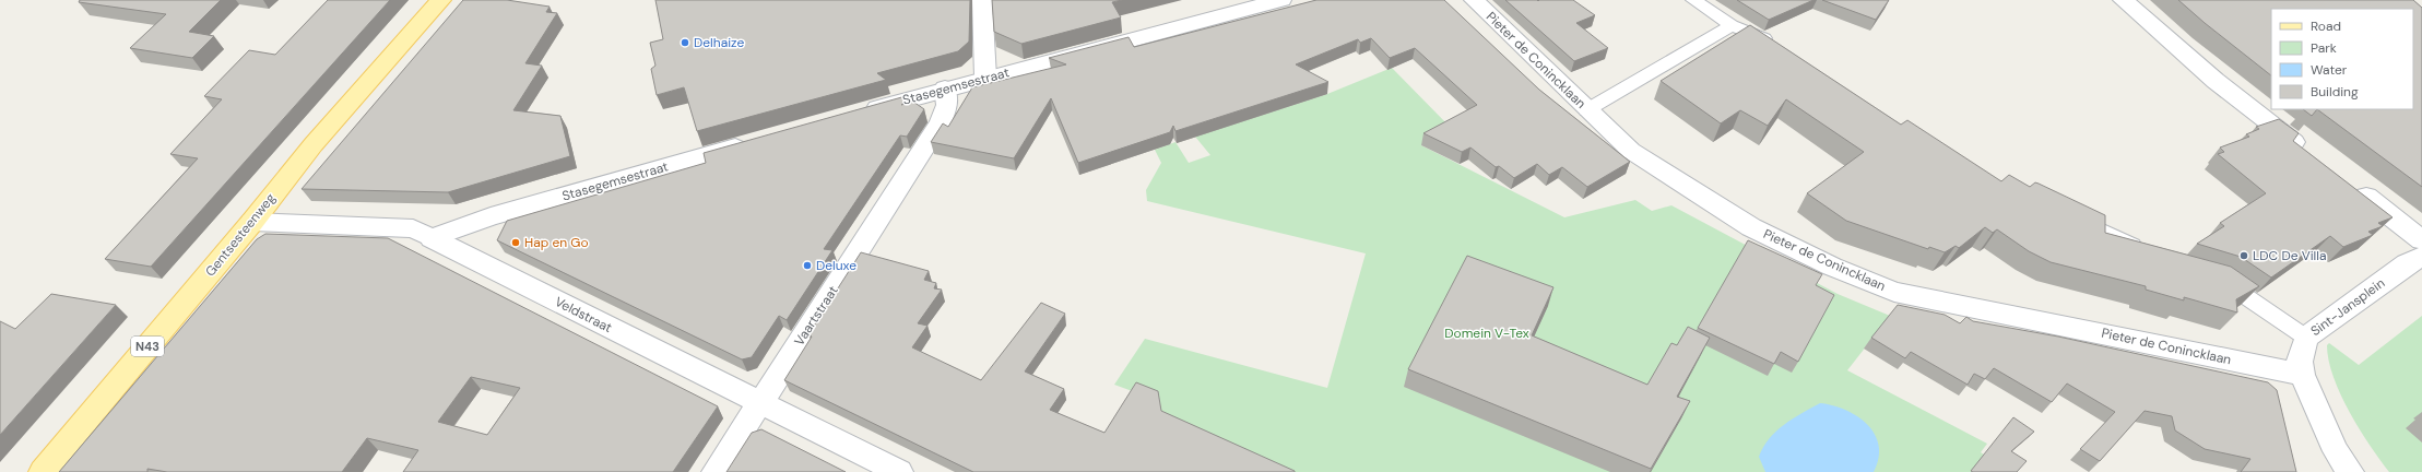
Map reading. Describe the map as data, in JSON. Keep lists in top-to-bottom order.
{
  "streets": {
    "main road": ["Gentsesteenweg", "N43"],
    "street": [
      "Pieter de Conincklaan",
      "Stasegemsestraat",
      "Sint-Jansplein",
      "Veldstraat",
      "Vaartstraat"
    ]
  },
  "crossings": [
    ["Pieter de Conincklaan", "Sint-Jansplein"],
    ["Stasegemsestraat", "Veldstraat"],
    ["Stasegemsestraat", "Vaartstraat"],
    ["Gentsesteenweg", "Veldstraat"],
    ["Veldstraat", "Vaartstraat"]
  ],
  "parks": ["Domein V-Tex"],
  "places": [
    "Delhaize",
    "Hap en Go",
    "LDC De Villa",
    "Deluxe"
  ],
  "legend": [
    "Road",
    "Park",
    "Water",
    "Building"
  ]
}
